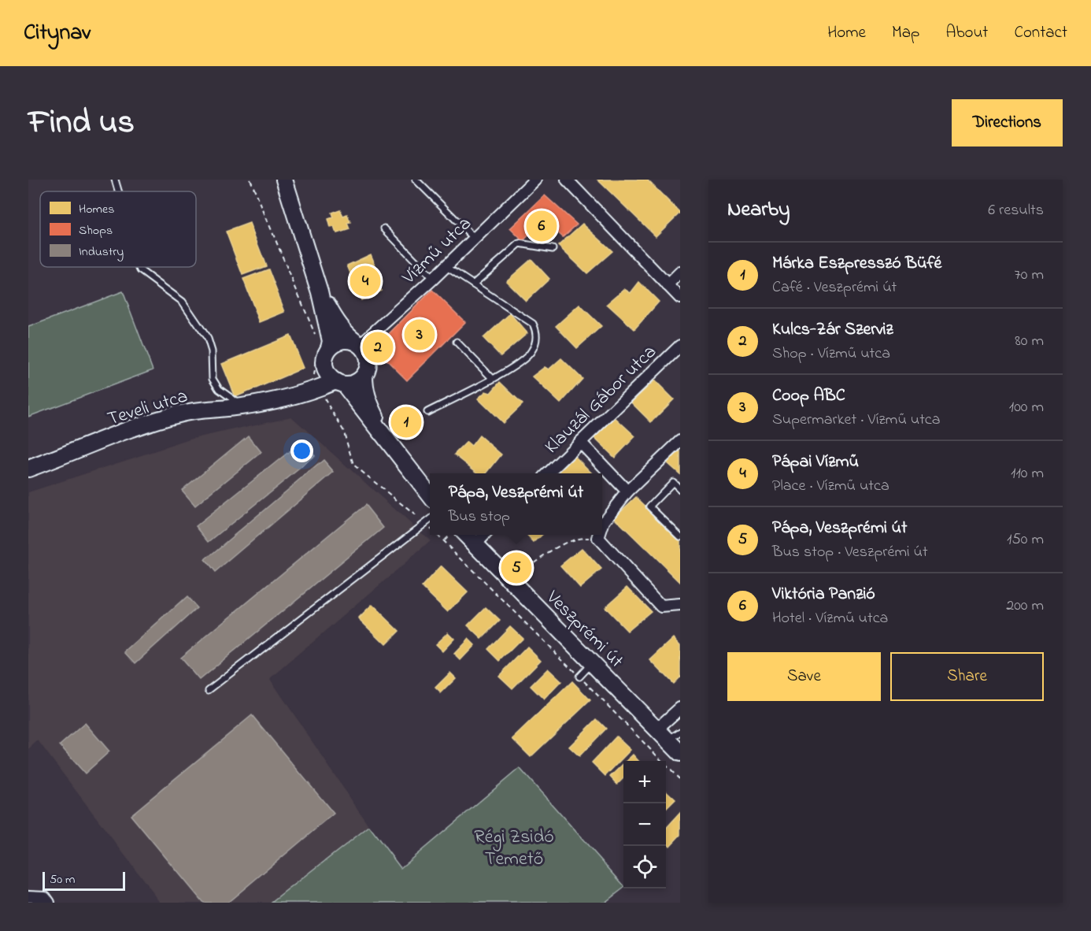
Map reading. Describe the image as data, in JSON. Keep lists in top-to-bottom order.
{
  "streets": {
    "main road": ["Teveli utca", "Veszprémi út"],
    "street": ["Vízmű utca", "Klauzál Gábor utca"]
  },
  "crossings": [
    ["Vízmű utca", "Teveli utca"]
  ],
  "parks": ["Régi Zsidó Temető"],
  "legend": ["Homes", "Shops", "Industry"],
  "scale_bar": "50 m",
  "page": {
    "header": "Citynav",
    "nav": [
      "Home",
      "Map",
      "About",
      "Contact"
    ],
    "title": "Find us",
    "buttons": [
      "Directions",
      ["Save", "Share"]
    ],
    "heading": ["Nearby", "6 results"],
    "pins": [
      "6",
      "4",
      "3",
      "2",
      "1",
      "5"
    ],
    "list": [
      {
        "mark": "1",
        "name": "Márka Eszpresszó Büfé",
        "note": "Café · Veszprémi út",
        "value": "70 m"
      },
      {
        "mark": "2",
        "name": "Kulcs-Zár Szerviz",
        "note": "Shop · Vízmű utca",
        "value": "80 m"
      },
      {
        "mark": "3",
        "name": "Coop ABC",
        "note": "Supermarket · Vízmű utca",
        "value": "100 m"
      },
      {
        "mark": "4",
        "name": "Pápai Vízmű",
        "note": "Place · Vízmű utca",
        "value": "110 m"
      },
      {
        "mark": "5",
        "name": "Pápa, Veszprémi út",
        "note": "Bus stop · Veszprémi út",
        "value": "150 m"
      },
      {
        "mark": "6",
        "name": "Viktória Panzió",
        "note": "Hotel · Vízmű utca",
        "value": "200 m"
      }
    ],
    "popup": ["Pápa, Veszprémi út", "Bus stop"],
    "map_buttons": ["+", "−"],
    "scale": "50 m"
  }
}
